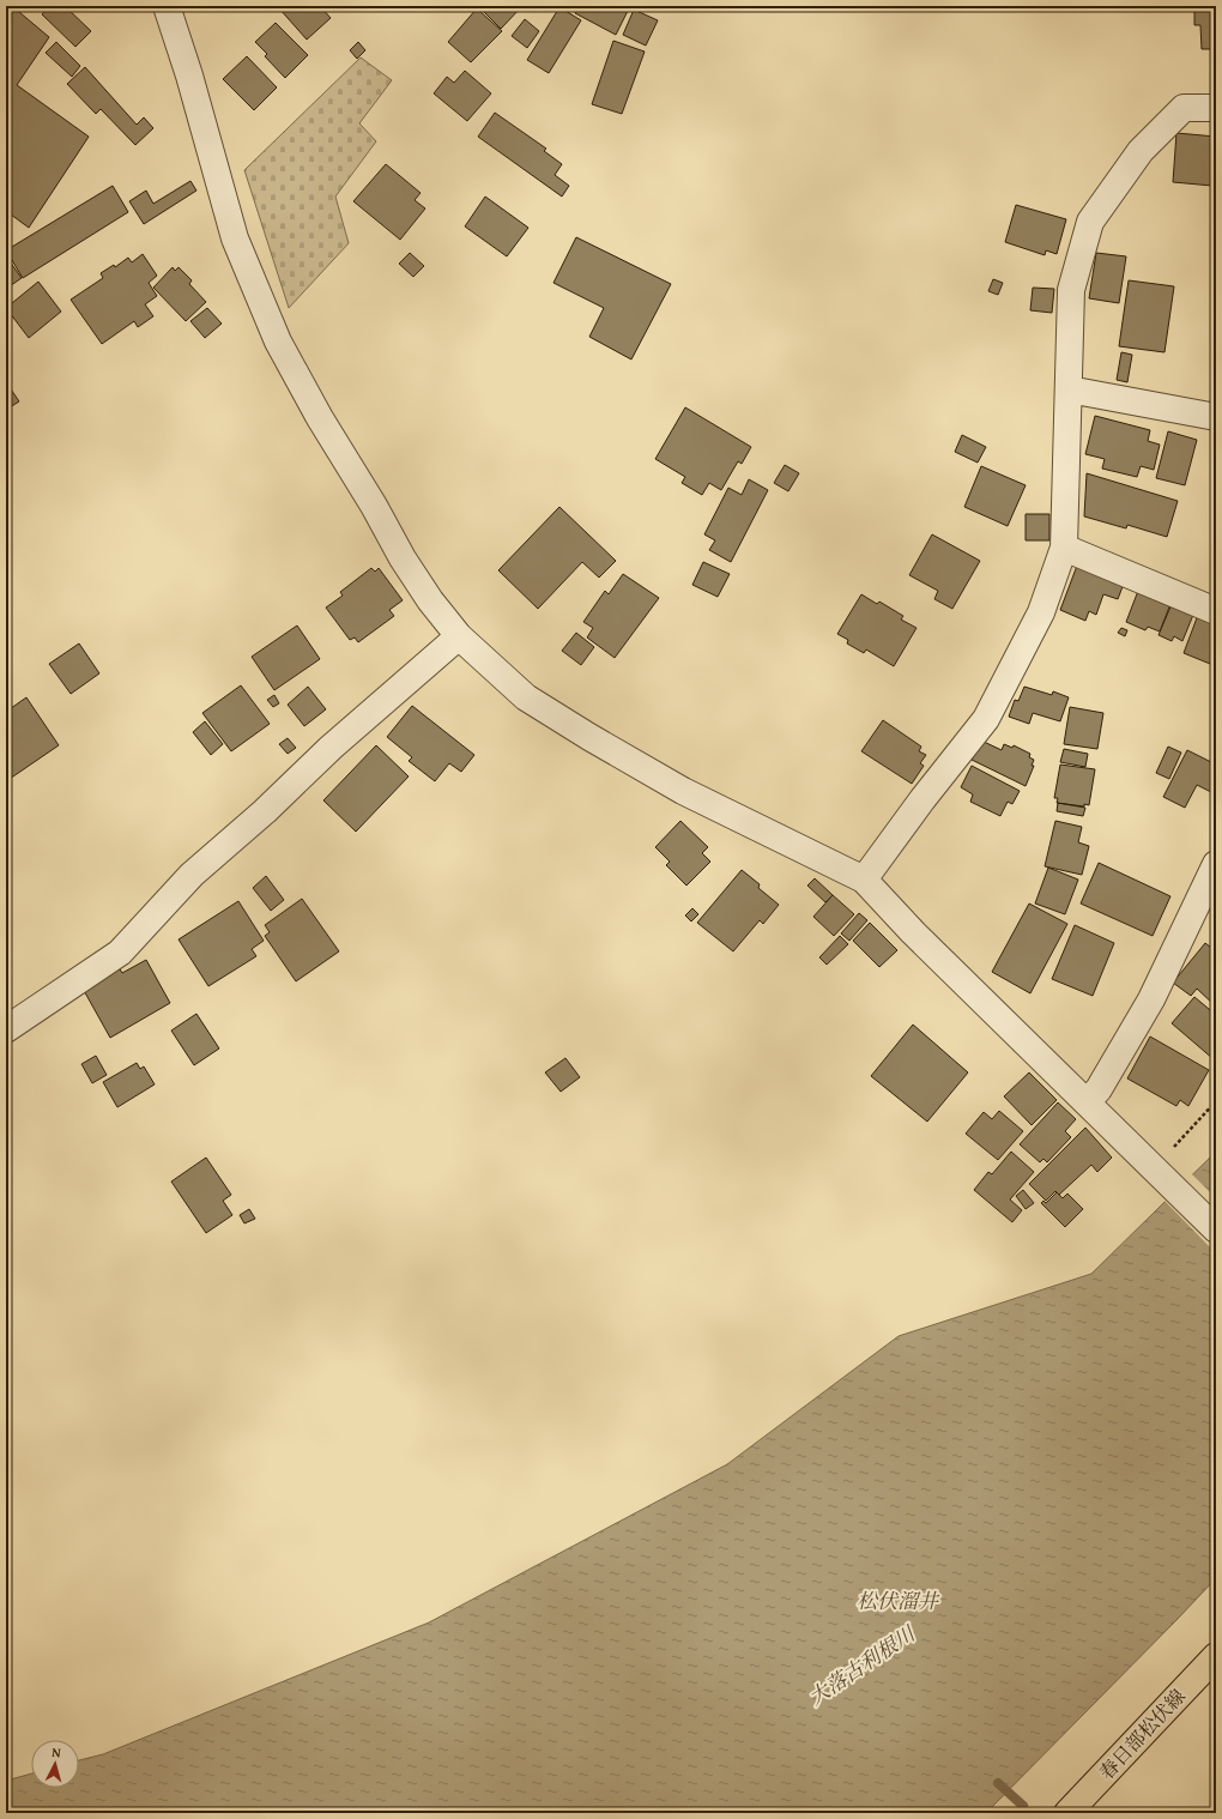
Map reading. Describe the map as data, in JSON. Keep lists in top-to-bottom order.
{
  "streets": {
    "main road": ["春日部松伏線"]
  },
  "water": ["松伏溜井", "大落古利根川"],
  "north": "top"
}
